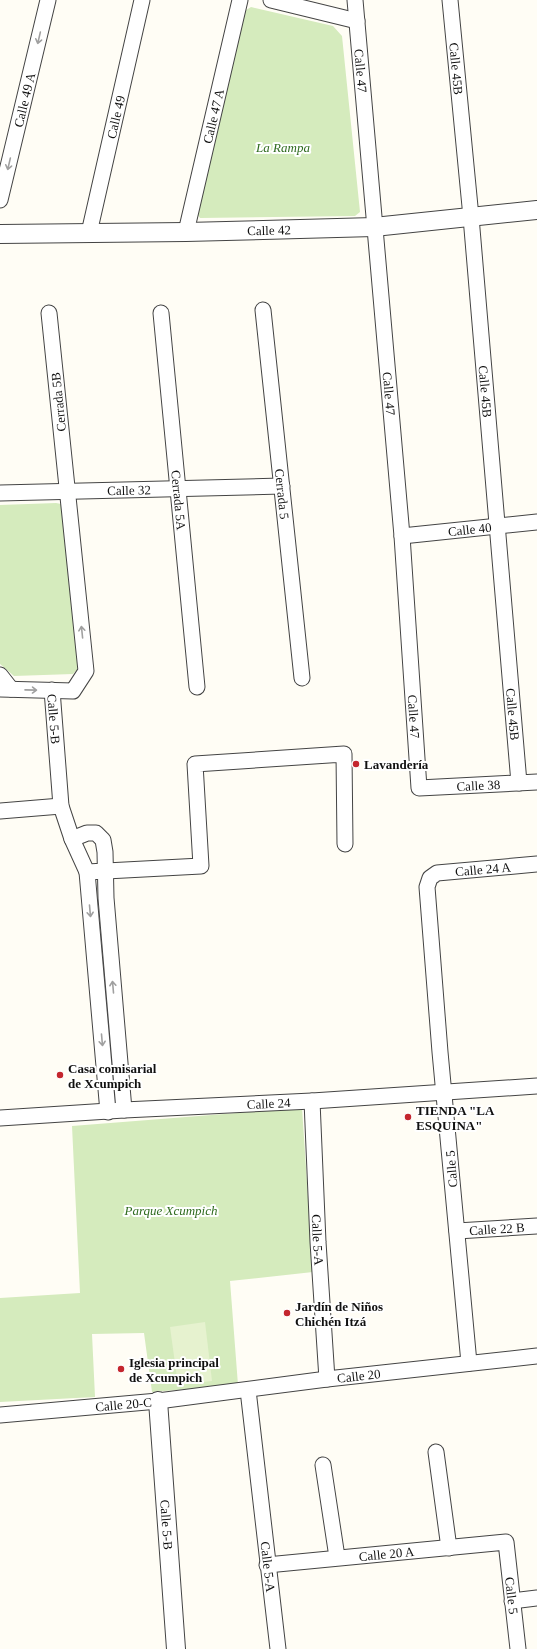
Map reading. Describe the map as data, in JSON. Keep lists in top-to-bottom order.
{
  "streets": {
    "street": [
      "Calle 45B",
      "Calle 47",
      "Calle 49 A",
      "Calle 47 A",
      "Calle 49",
      "Calle 42",
      "Cerrada 5B",
      "Calle 32",
      "Cerrada 5",
      "Cerrada 5A",
      "Calle 40",
      "Calle 5-B",
      "Calle 38",
      "Calle 24 A",
      "Calle 24",
      "Calle 5",
      "Calle 22 B",
      "Calle 5-A",
      "Calle 20",
      "Calle 20-C",
      "Calle 20 A"
    ]
  },
  "crossings": [
    ["Calle 45B", "Calle 42"],
    ["Calle 45B", "Calle 40"],
    ["Calle 45B", "Calle 38"],
    ["Calle 47", "Calle 42"],
    ["Calle 47", "Calle 40"],
    ["Calle 47", "Calle 38"],
    ["Calle 47 A", "Calle 42"],
    ["Calle 49", "Calle 42"],
    ["Cerrada 5B", "Calle 32"],
    ["Cerrada 5B", "Calle 5-B"],
    ["Calle 32", "Cerrada 5"],
    ["Calle 32", "Cerrada 5A"],
    ["Calle 32", "Calle 5-B"],
    ["Calle 5-B", "Calle 24"],
    ["Calle 5-B", "Calle 20-C"],
    ["Calle 24 A", "Calle 5"],
    ["Calle 24", "Calle 5"],
    ["Calle 24", "Calle 5-A"],
    ["Calle 5", "Calle 22 B"],
    ["Calle 5", "Calle 20"],
    ["Calle 5", "Calle 20 A"],
    ["Calle 5-A", "Calle 20"],
    ["Calle 5-A", "Calle 20-C"],
    ["Calle 5-A", "Calle 20 A"],
    ["Calle 20", "Calle 20-C"]
  ],
  "one_way": ["Calle 49 A"],
  "parks": ["La Rampa", "Parque Xcumpich"],
  "places": [
    "Lavandería",
    "Casa comisarial de Xcumpich",
    "TIENDA \"LA ESQUINA\"",
    "Jardín de Niños Chichén Itzá",
    "Iglesia principal de Xcumpich"
  ]
}
